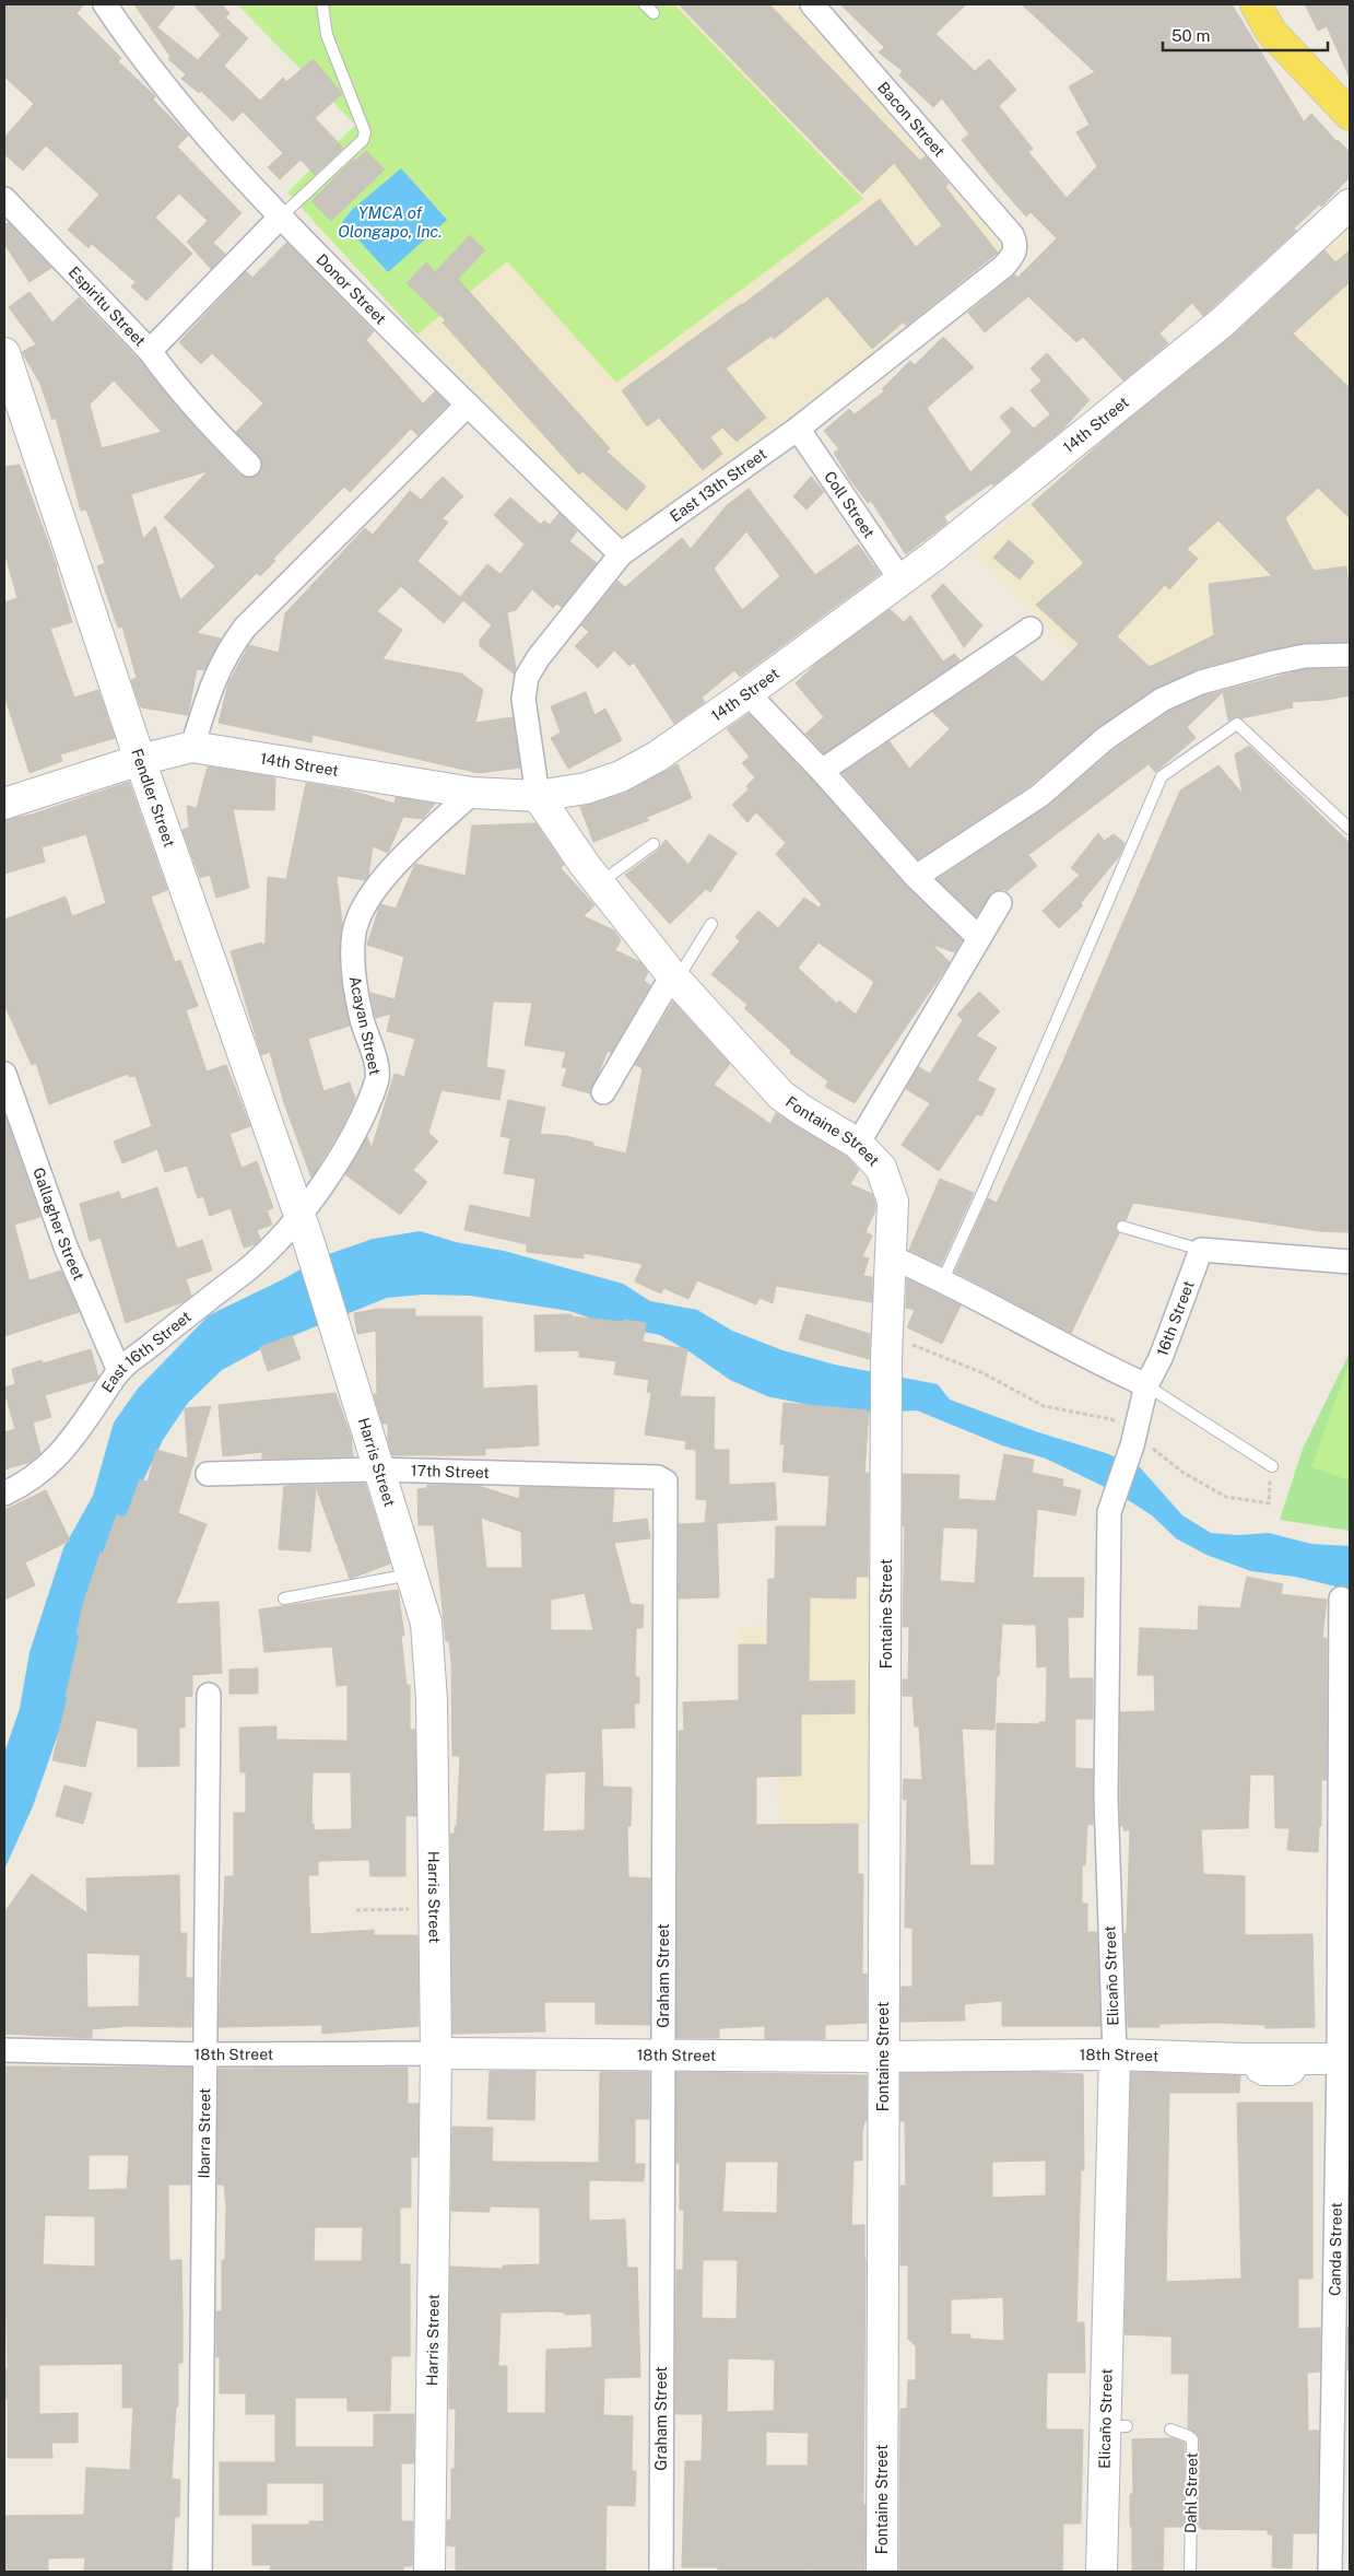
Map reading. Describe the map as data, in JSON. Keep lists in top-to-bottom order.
{
  "streets": {
    "main road": [
      "14th Street",
      "Fendler Street",
      "Fontaine Street",
      "Harris Street",
      "Elicaño Street",
      "18th Street"
    ],
    "street": [
      "Bacon Street",
      "Donor Street",
      "Espiritu Street",
      "East 13th Street",
      "Coll Street",
      "Acayan Street",
      "Gallagher Street",
      "16th Street",
      "East 16th Street",
      "17th Street",
      "Graham Street",
      "Ibarra Street",
      "Canda Street"
    ],
    "lane": ["Dahl Street"]
  },
  "crossings": [
    ["Bacon Street", "East 13th Street"],
    ["Donor Street", "Espiritu Street"],
    ["Donor Street", "East 13th Street"],
    ["14th Street", "East 13th Street"],
    ["14th Street", "Coll Street"],
    ["14th Street", "Fendler Street"],
    ["14th Street", "Acayan Street"],
    ["14th Street", "Fontaine Street"],
    ["East 13th Street", "Coll Street"],
    ["East 13th Street", "Fontaine Street"],
    ["Fendler Street", "Acayan Street"],
    ["Fendler Street", "East 16th Street"],
    ["Fendler Street", "Harris Street"],
    ["Acayan Street", "East 16th Street"],
    ["Acayan Street", "Harris Street"],
    ["Fontaine Street", "18th Street"],
    ["Gallagher Street", "East 16th Street"],
    ["16th Street", "Elicaño Street"],
    ["East 16th Street", "Harris Street"],
    ["Harris Street", "17th Street"],
    ["Harris Street", "18th Street"],
    ["17th Street", "Graham Street"],
    ["Graham Street", "18th Street"],
    ["Elicaño Street", "18th Street"],
    ["18th Street", "Ibarra Street"],
    ["18th Street", "Canda Street"]
  ],
  "water": ["YMCA of Olongapo, Inc."],
  "scale_bar": "50 m"
}
